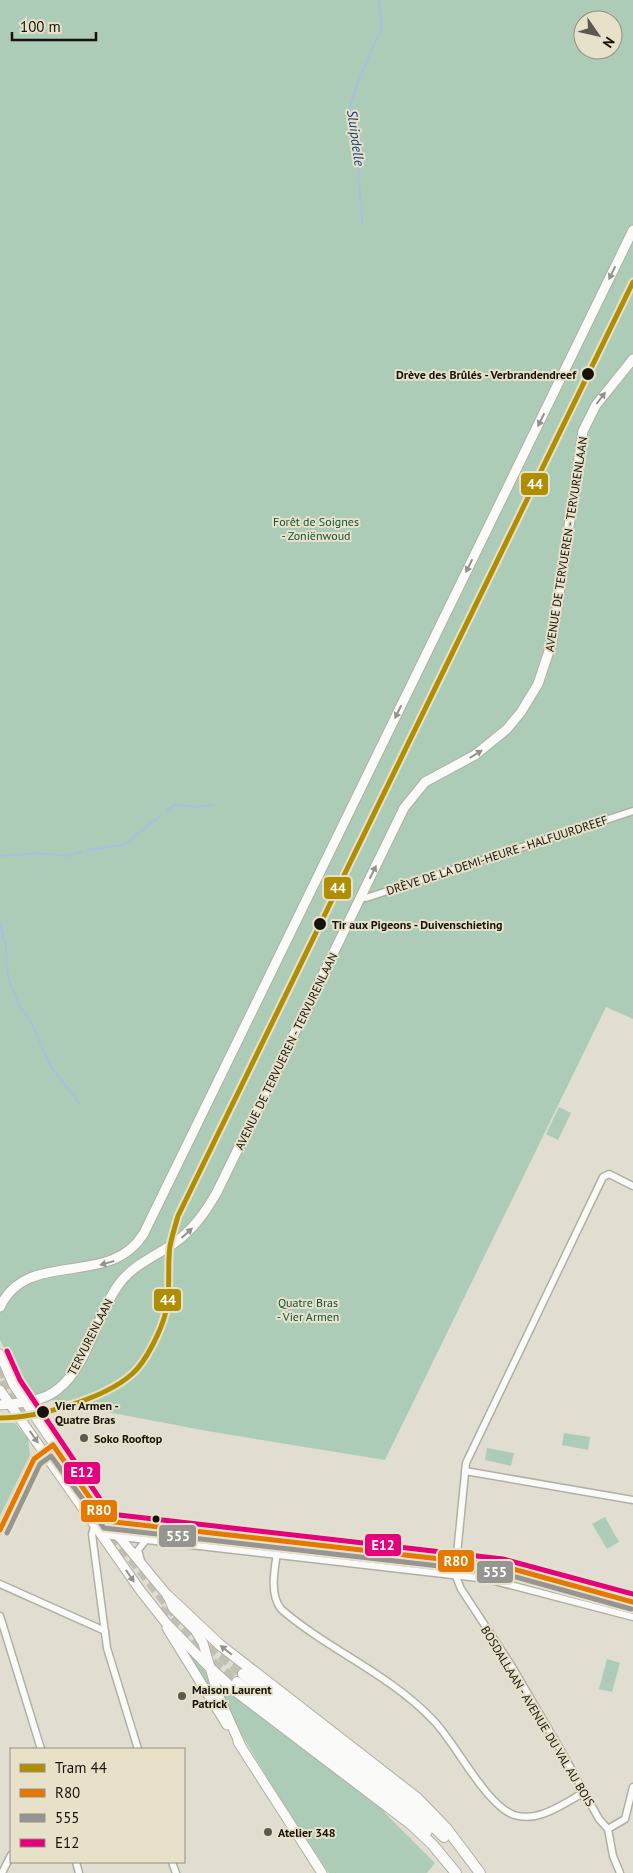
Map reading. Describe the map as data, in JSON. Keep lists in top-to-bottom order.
{
  "streets": {
    "main road": ["AVENUE DE TERVUEREN - TERVURENLAAN", "TERVURENLAAN"],
    "street": ["DRÈVE DE LA DEMI-HEURE - HALFUURDREEF", "BOSDALLAAN - AVENUE DU VAL AU BOIS"]
  },
  "crossings": [
    ["AVENUE DE TERVUEREN - TERVURENLAAN", "DRÈVE DE LA DEMI-HEURE - HALFUURDREEF"],
    ["AVENUE DE TERVUEREN - TERVURENLAAN", "TERVURENLAAN"]
  ],
  "water": ["Sluipdelle"],
  "parks": ["Forêt de Soignes - Zoniënwoud", "Quatre Bras - Vier Armen"],
  "places": [
    "Drève des Brûlés - Verbrandendreef",
    "Tir aux Pigeons - Duivenschieting",
    "Vier Armen - Quatre Bras",
    "Soko Rooftop",
    "Maison Laurent Patrick",
    "Atelier 348"
  ],
  "lines": [
    "tram line 44",
    "transit line E12",
    "transit line R80",
    "transit line 555"
  ],
  "legend": [
    "Tram 44",
    "R80",
    "555",
    "E12"
  ],
  "scale_bar": "100 m",
  "north": "bottom right"
}
